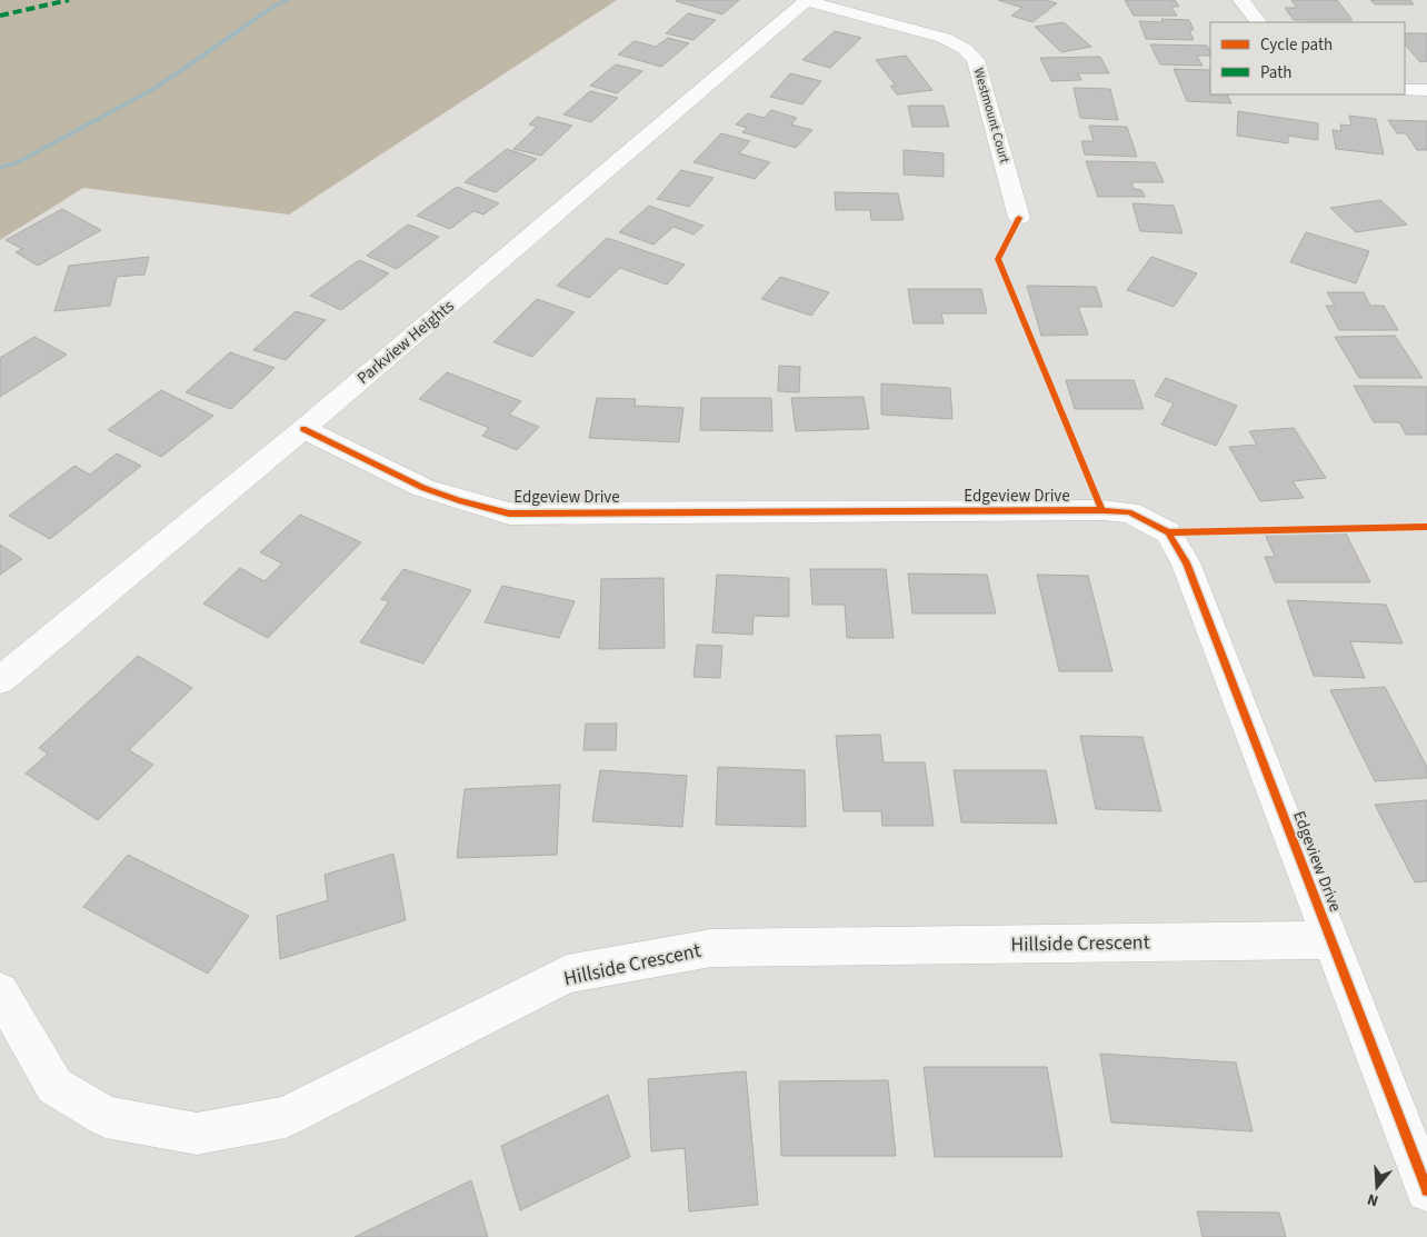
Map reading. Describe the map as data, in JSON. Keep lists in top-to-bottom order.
{
  "streets": {
    "street": [
      "Westmount Court",
      "Parkview Heights",
      "Edgeview Drive",
      "Hillside Crescent"
    ]
  },
  "crossings": [
    ["Westmount Court", "Parkview Heights"],
    ["Parkview Heights", "Edgeview Drive"],
    ["Edgeview Drive", "Hillside Crescent"]
  ],
  "legend": ["Cycle path", "Path"],
  "north": "bottom"
}
